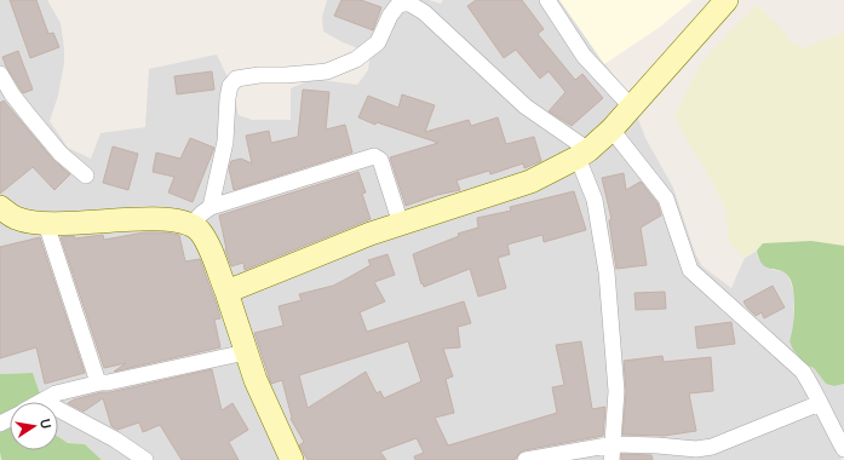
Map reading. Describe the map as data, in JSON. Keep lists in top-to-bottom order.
{
  "north": "right"
}
